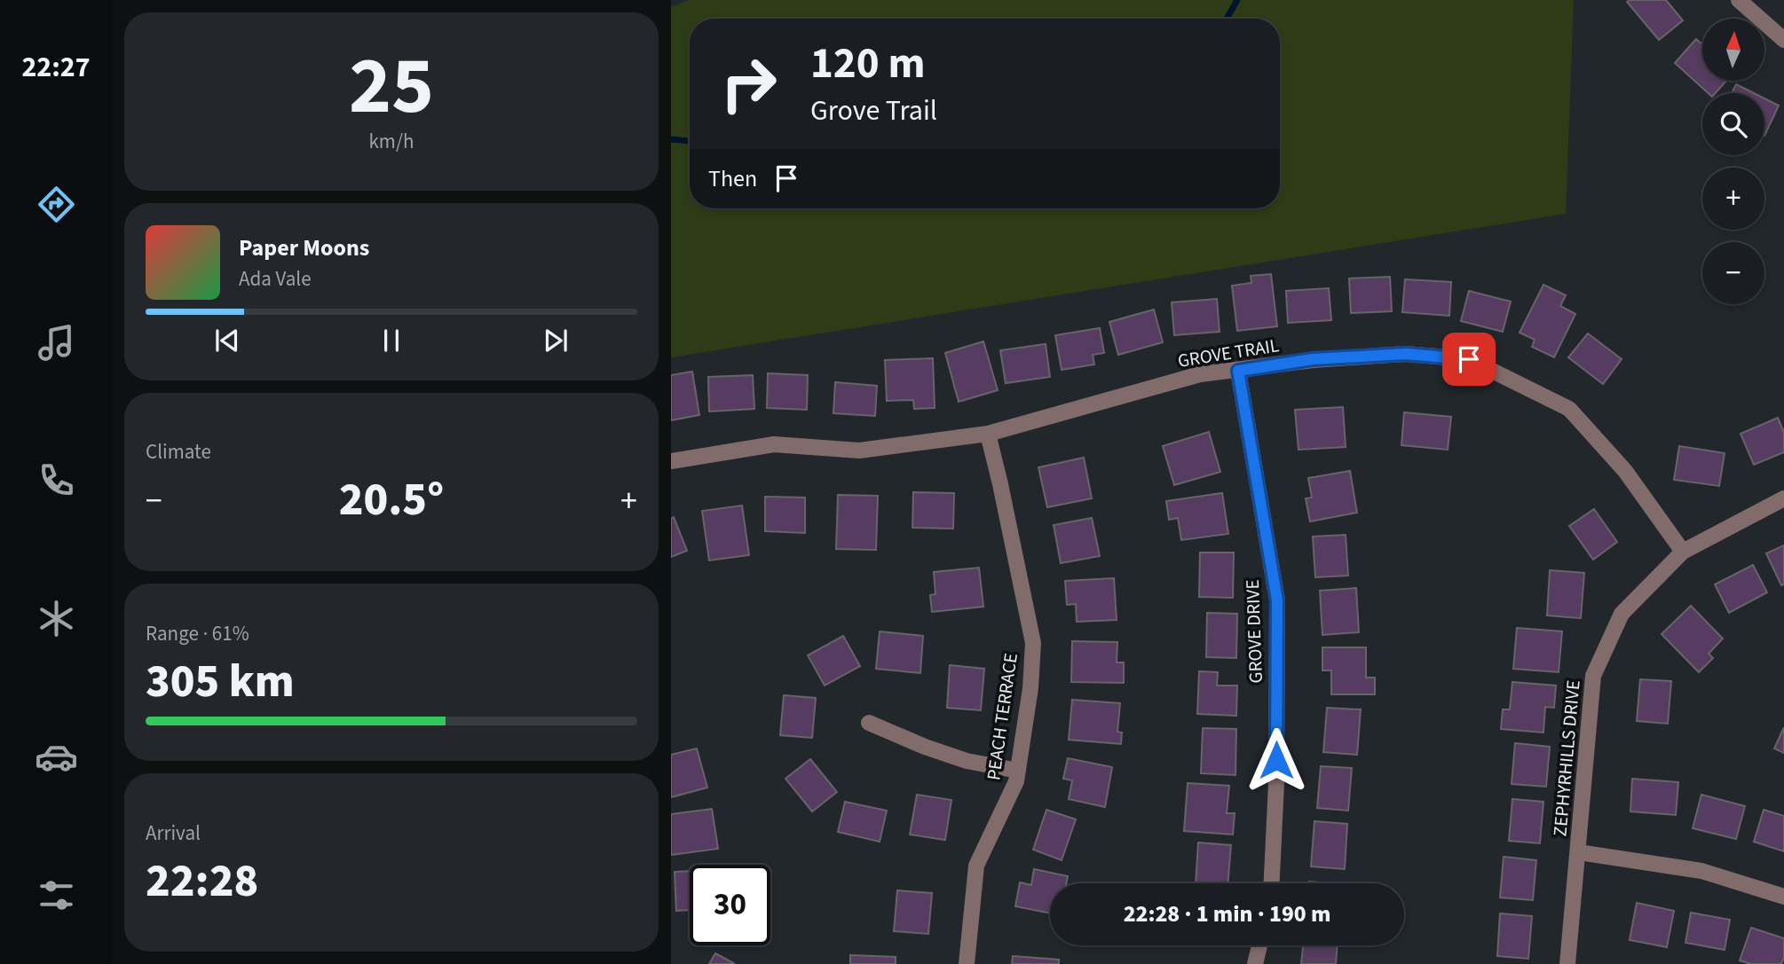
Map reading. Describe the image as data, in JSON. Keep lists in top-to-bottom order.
{
  "streets": {
    "street": [
      "GROVE TRAIL",
      "GROVE DRIVE",
      "PEACH TERRACE",
      "ZEPHYRHILLS DRIVE"
    ]
  },
  "crossings": [
    ["GROVE TRAIL", "GROVE DRIVE"],
    ["GROVE TRAIL", "PEACH TERRACE"],
    ["GROVE TRAIL", "ZEPHYRHILLS DRIVE"]
  ],
  "north": "top",
  "page": {
    "tabs": "22:27",
    "tile": [
      ["25", "km/h"],
      "Climate",
      ["Range · 61%", "305 km"],
      ["Arrival", "22:28"]
    ],
    "map_buttons": ["+", "−"],
    "turn": ["120 m", "Grove Trail"],
    "then": "Then",
    "song": ["Paper Moons", "Ada Vale"],
    "heat": ["−", "20.5°", "+"],
    "limit": "30",
    "trip": "22:28 · 1 min · 190 m"
  }
}
